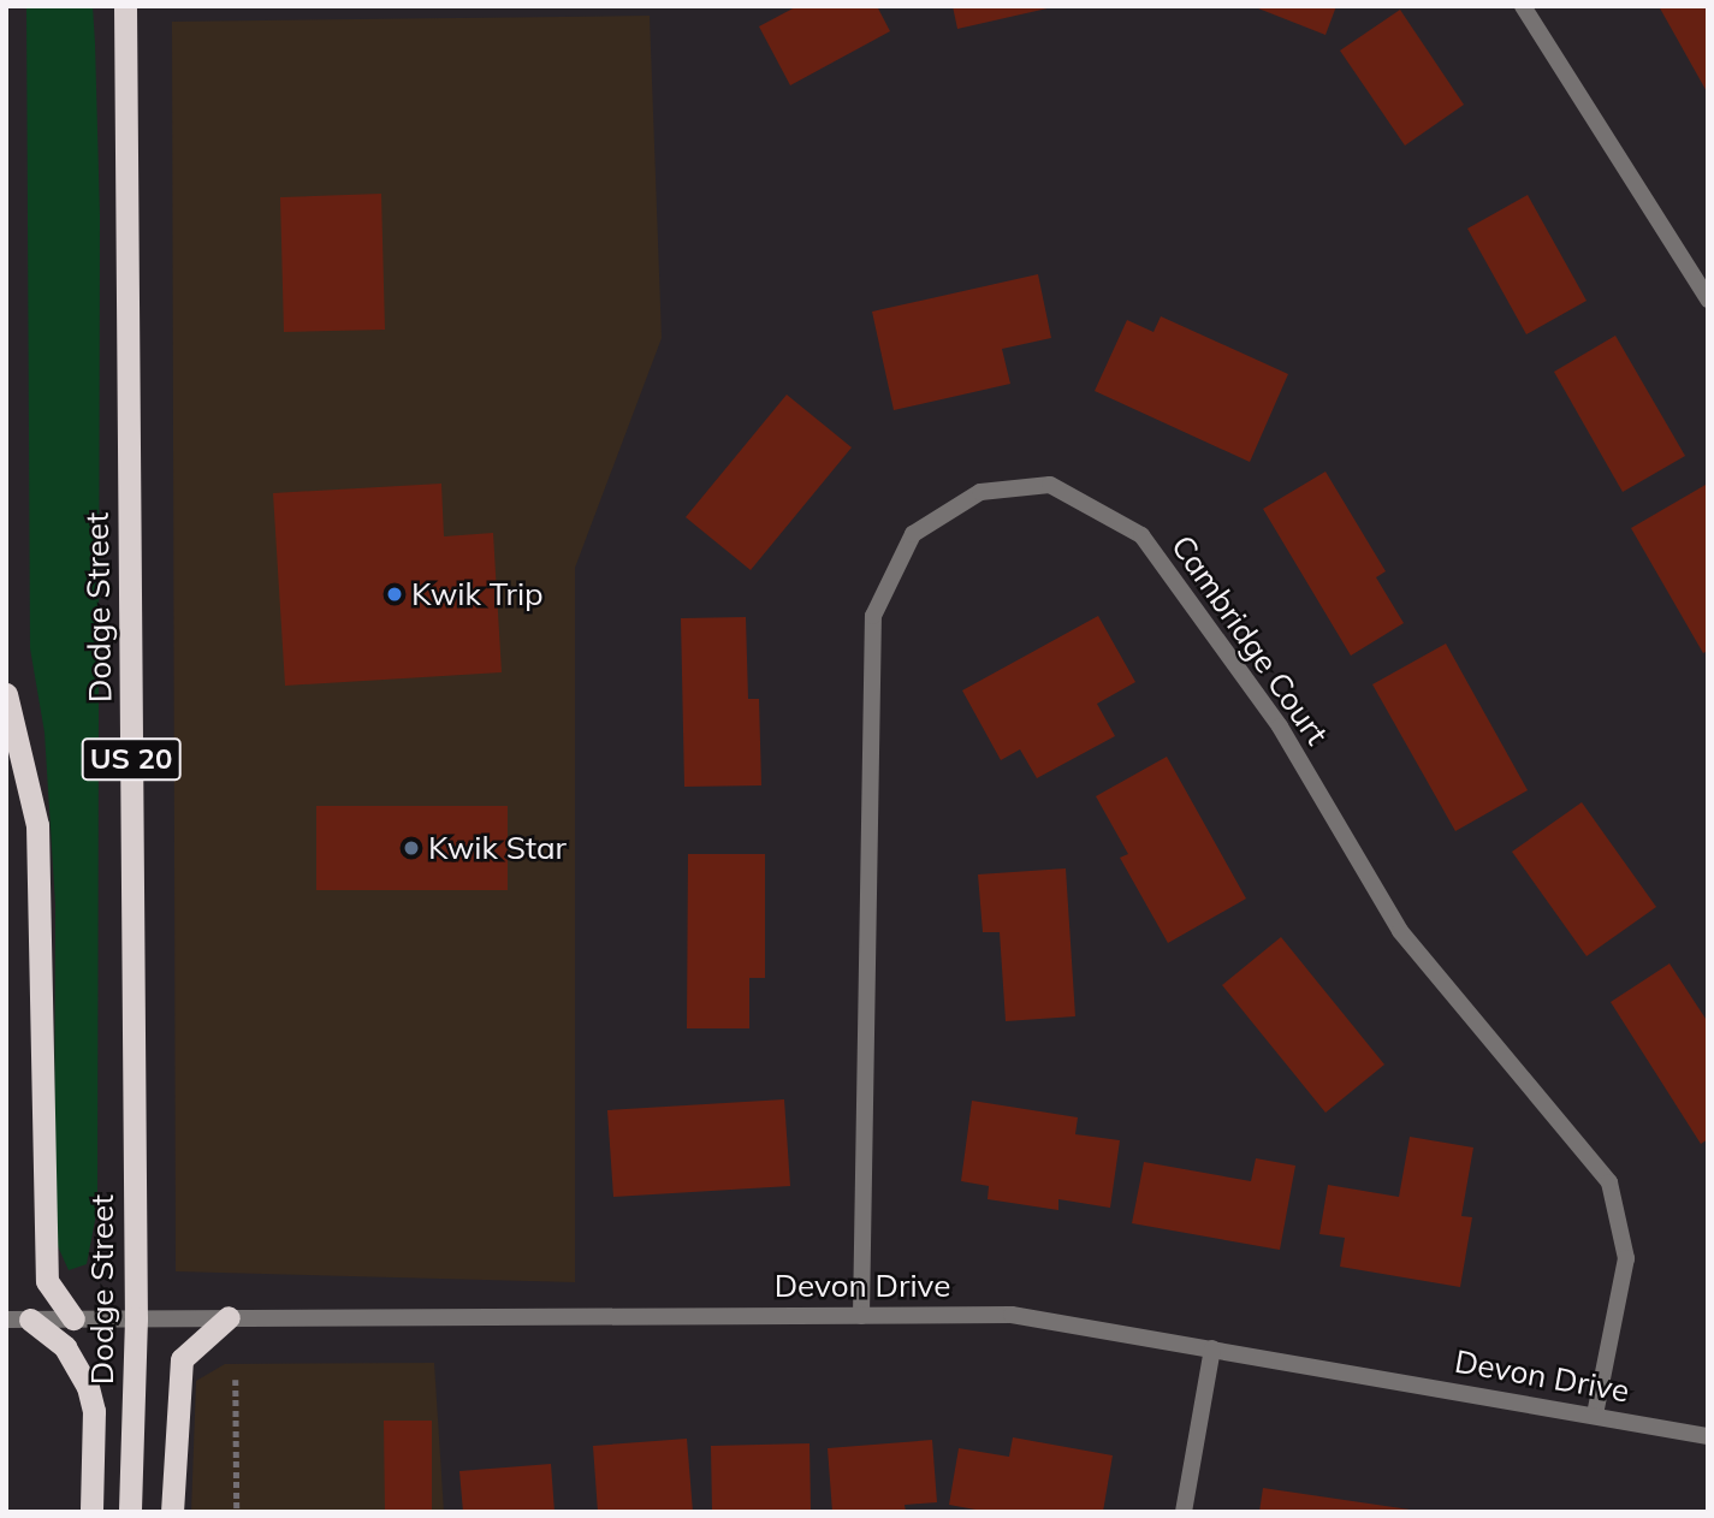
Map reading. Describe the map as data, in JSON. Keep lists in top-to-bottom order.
{
  "streets": {
    "highway": ["Dodge Street", "US 20"],
    "street": ["Cambridge Court", "Devon Drive"]
  },
  "crossings": [
    ["Dodge Street", "Devon Drive"],
    ["Cambridge Court", "Devon Drive"]
  ],
  "places": ["Kwik Trip", "Kwik Star"]
}
